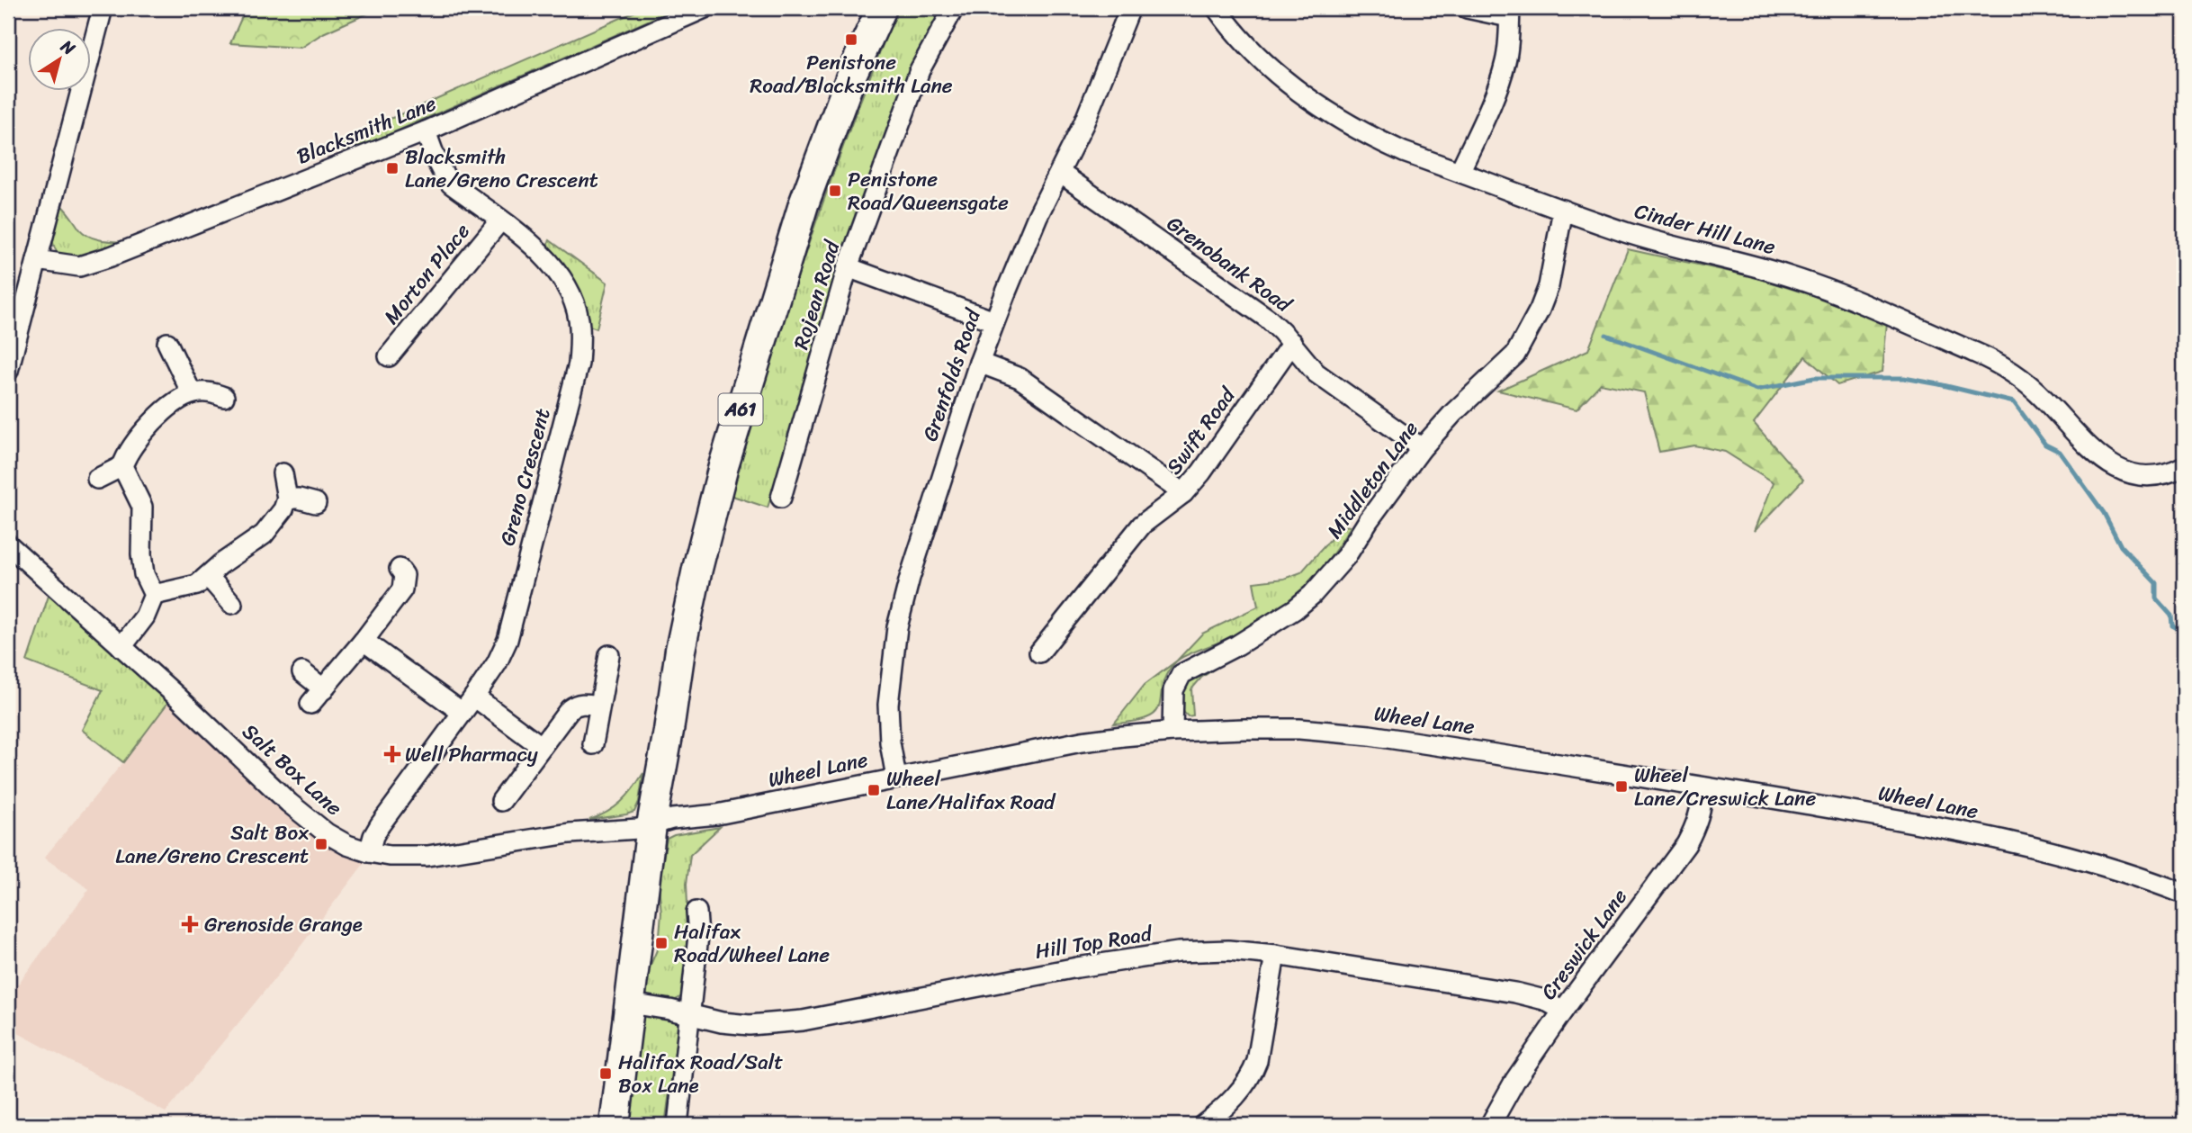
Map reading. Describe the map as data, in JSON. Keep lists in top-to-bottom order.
{
  "streets": {
    "highway": ["A61"],
    "street": [
      "Blacksmith Lane",
      "Cinder Hill Lane",
      "Grenobank Road",
      "Morton Place",
      "Rojean Road",
      "Grenfolds Road",
      "Swift Road",
      "Greno Crescent",
      "Middleton Lane",
      "Wheel Lane",
      "Salt Box Lane",
      "Hill Top Road",
      "Creswick Lane"
    ]
  },
  "crossings": [
    ["Blacksmith Lane", "Greno Crescent"],
    ["Cinder Hill Lane", "Middleton Lane"],
    ["Grenobank Road", "Grenfolds Road"],
    ["Grenobank Road", "Swift Road"],
    ["Grenobank Road", "Middleton Lane"],
    ["Morton Place", "Greno Crescent"],
    ["Grenfolds Road", "Wheel Lane"],
    ["A61", "Wheel Lane"],
    ["A61", "Salt Box Lane"],
    ["A61", "Hill Top Road"],
    ["Greno Crescent", "Salt Box Lane"],
    ["Middleton Lane", "Wheel Lane"],
    ["Wheel Lane", "Salt Box Lane"],
    ["Wheel Lane", "Creswick Lane"],
    ["Hill Top Road", "Creswick Lane"]
  ],
  "places": {
    "transit": [
      "Penistone Road/Blacksmith Lane",
      "Blacksmith Lane/Greno Crescent",
      "Penistone Road/Queensgate",
      "Wheel Lane/Creswick Lane",
      "Wheel Lane/Halifax Road",
      "Salt Box Lane/Greno Crescent",
      "Halifax Road/Wheel Lane",
      "Halifax Road/Salt Box Lane"
    ],
    "health": ["Well Pharmacy", "Grenoside Grange"]
  },
  "north": "top right"
}
